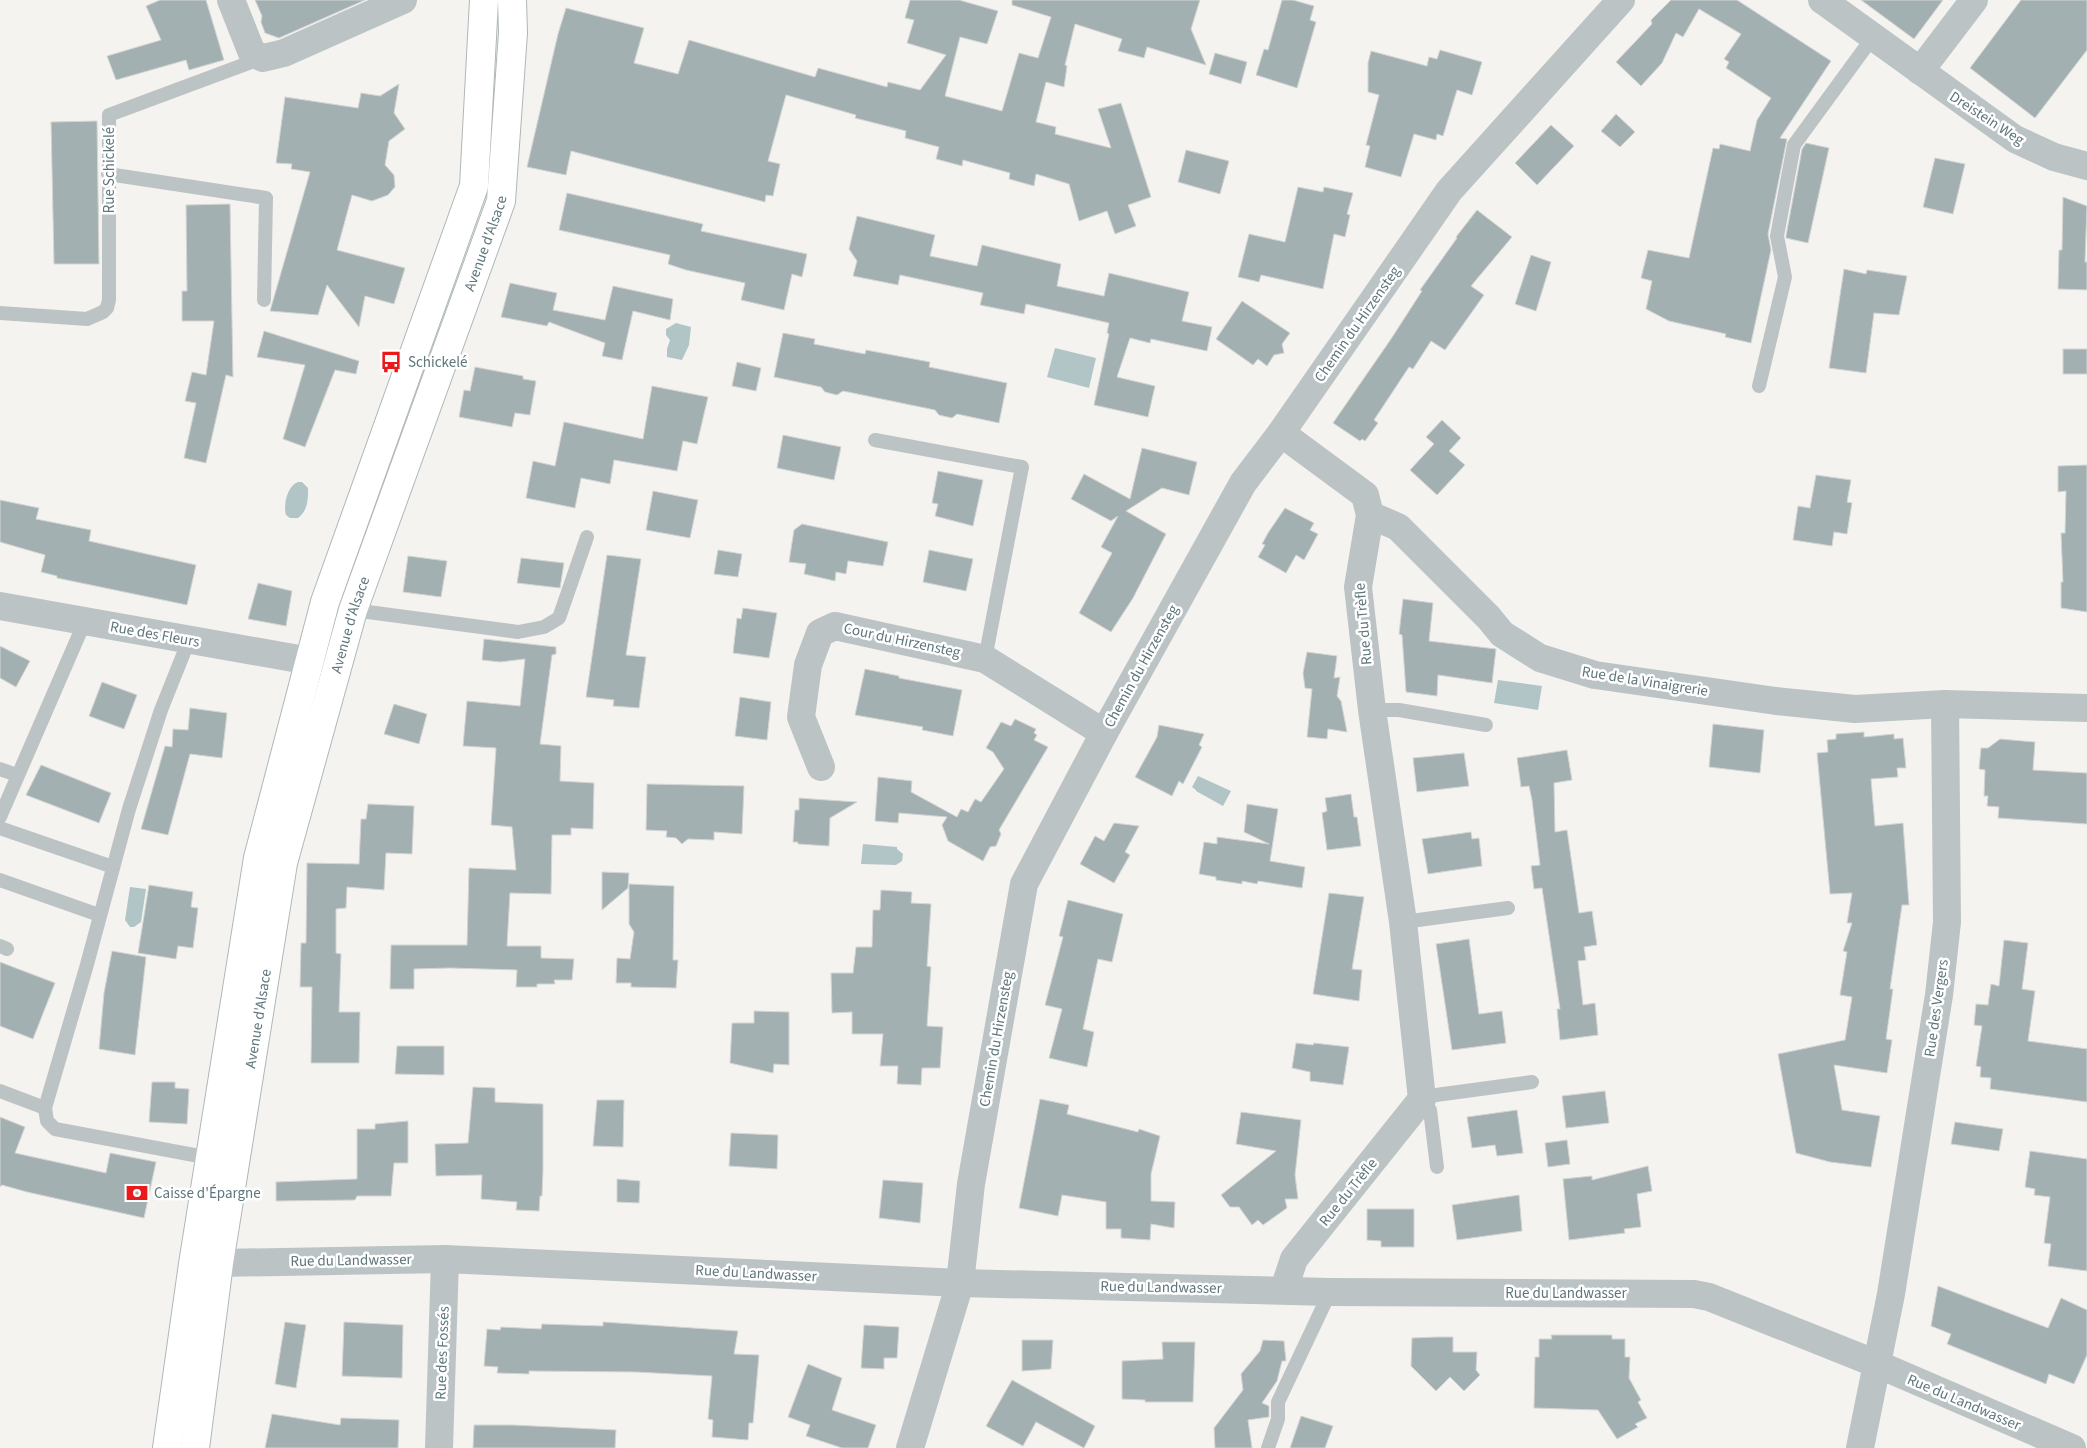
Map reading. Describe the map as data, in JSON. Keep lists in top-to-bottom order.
{
  "streets": {
    "main road": ["Avenue d'Alsace"],
    "street": [
      "Dreistein Weg",
      "Rue Schickelé",
      "Chemin du Hirzensteg",
      "Rue du Trèfle",
      "Rue des Fleurs",
      "Cour du Hirzensteg",
      "Rue de la Vinaigrerie",
      "Rue des Vergers",
      "Rue du Landwasser",
      "Rue des Fossés"
    ]
  },
  "crossings": [
    ["Avenue d'Alsace", "Rue des Fleurs"],
    ["Avenue d'Alsace", "Rue du Landwasser"],
    ["Chemin du Hirzensteg", "Cour du Hirzensteg"],
    ["Chemin du Hirzensteg", "Rue du Landwasser"],
    ["Rue du Trèfle", "Rue de la Vinaigrerie"],
    ["Rue du Trèfle", "Rue du Landwasser"],
    ["Rue de la Vinaigrerie", "Rue des Vergers"],
    ["Rue des Vergers", "Rue du Landwasser"],
    ["Rue du Landwasser", "Rue des Fossés"]
  ],
  "places": {
    "bus stop": ["Schickelé"],
    "bank": ["Caisse d'Épargne"]
  }
}
